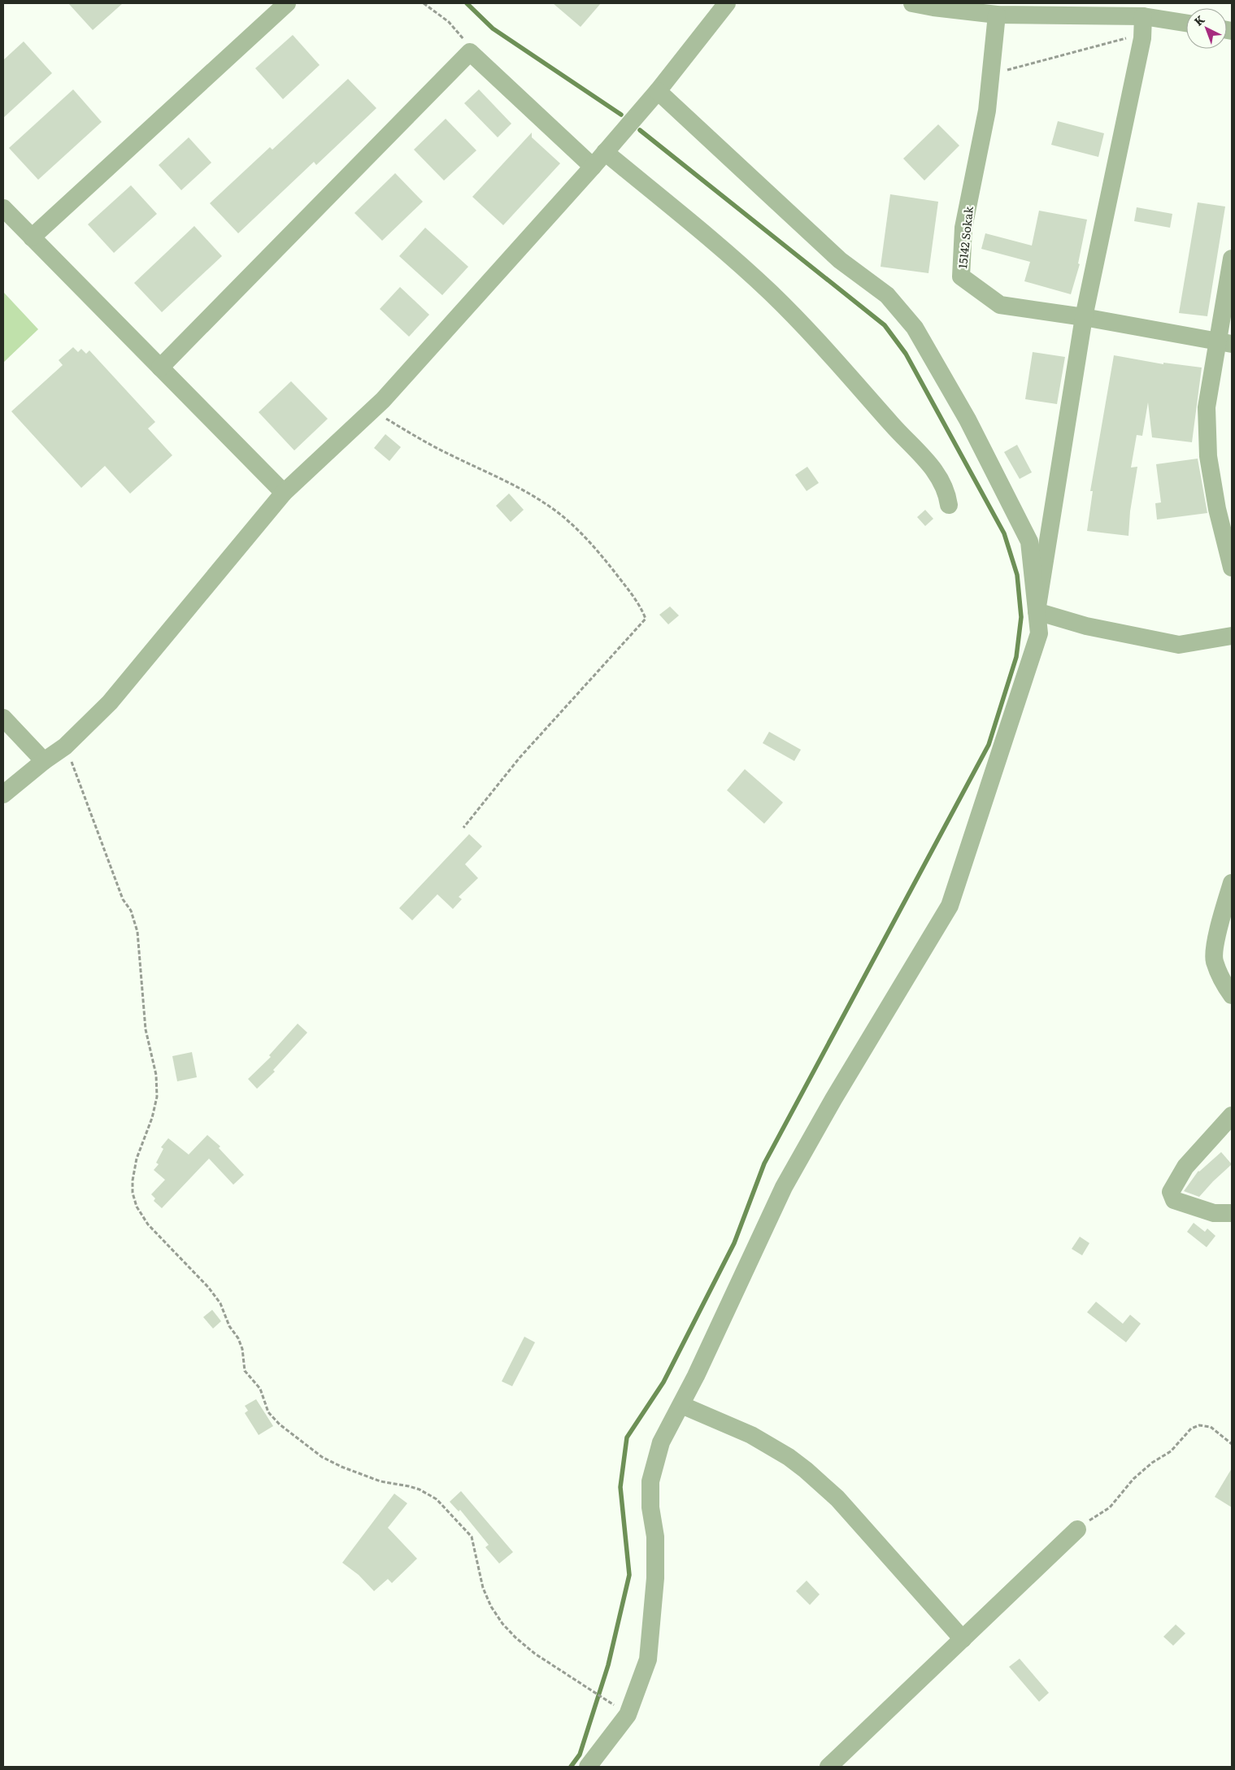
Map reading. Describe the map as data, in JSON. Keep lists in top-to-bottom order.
{
  "streets": {
    "street": ["15142 Sokak"]
  },
  "north": "top left"
}
